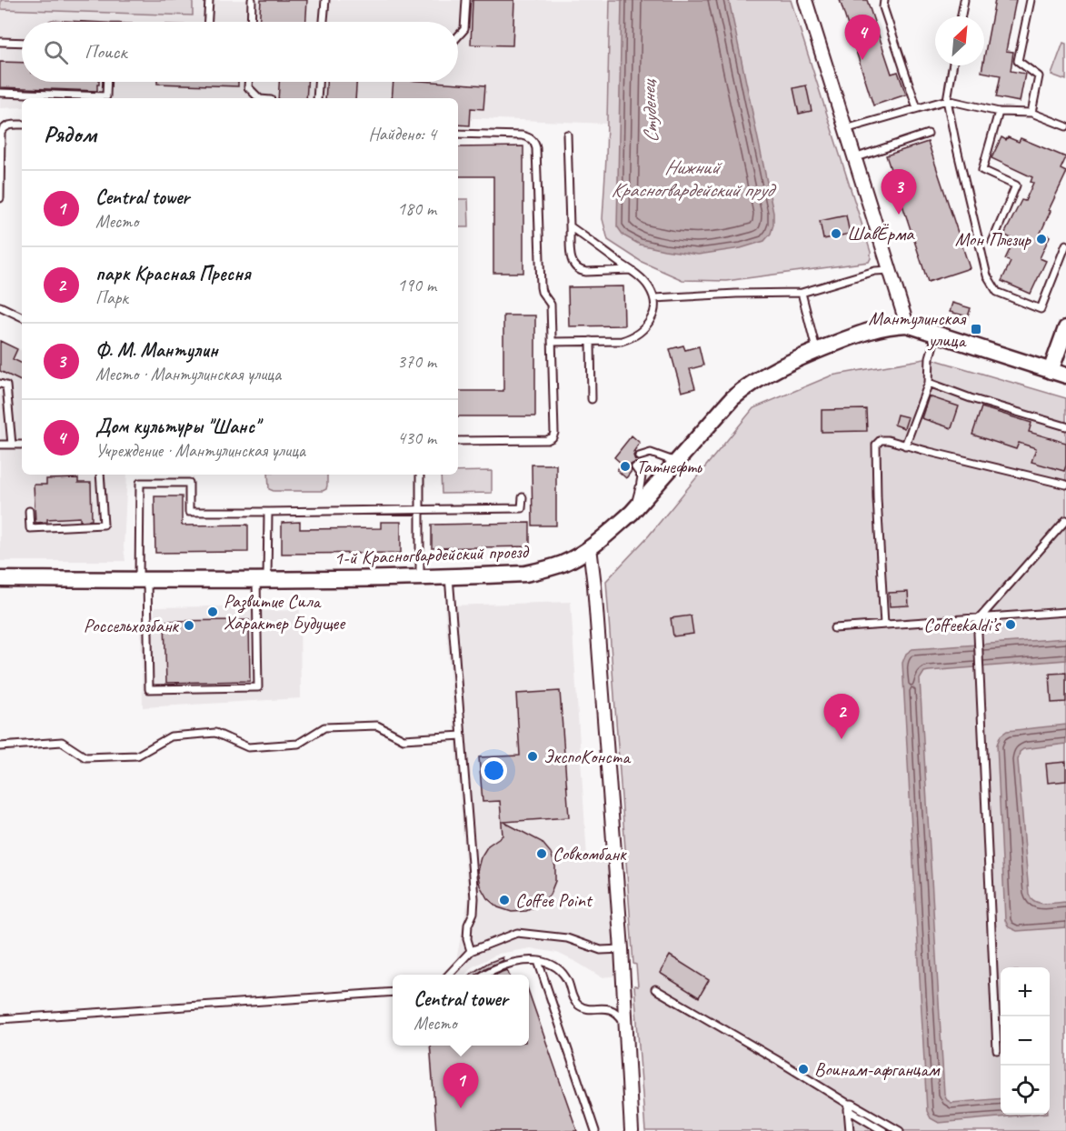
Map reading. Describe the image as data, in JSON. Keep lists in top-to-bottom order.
{
  "streets": {
    "street": ["1-й Красногвардейский проезд"]
  },
  "water": ["Студенец", "Нижний Красногвардейский пруд"],
  "places": {
    "other": [
      "ШавЁрма",
      "Мон Плезир",
      "Татнефть",
      "Развитие Сила Характер Будущее",
      "Coffeekaldi’s",
      "Россельхозбанк",
      "ЭкспоКонста",
      "Совкомбанк",
      "Coffee Point",
      "Воинам-афганцам"
    ],
    "transit": ["Мантулинская улица"]
  },
  "north": "top right",
  "page": {
    "pins": [
      "4",
      "3",
      "2",
      "1"
    ],
    "search": "Поиск",
    "heading": ["Рядом", "Найдено: 4"],
    "list": [
      {
        "mark": "1",
        "name": "Central tower",
        "note": "Место",
        "value": "180 m"
      },
      {
        "mark": "2",
        "name": "парк Красная Пресня",
        "note": "Парк",
        "value": "190 m"
      },
      {
        "mark": "3",
        "name": "Ф. М. Мантулин",
        "note": "Место · Мантулинская улица",
        "value": "370 m"
      },
      {
        "mark": "4",
        "name": "Дом культуры \"Шанс\"",
        "note": "Учреждение · Мантулинская улица",
        "value": "430 m"
      }
    ],
    "map_buttons": ["+", "−"],
    "popup": ["Central tower", "Место"]
  }
}
